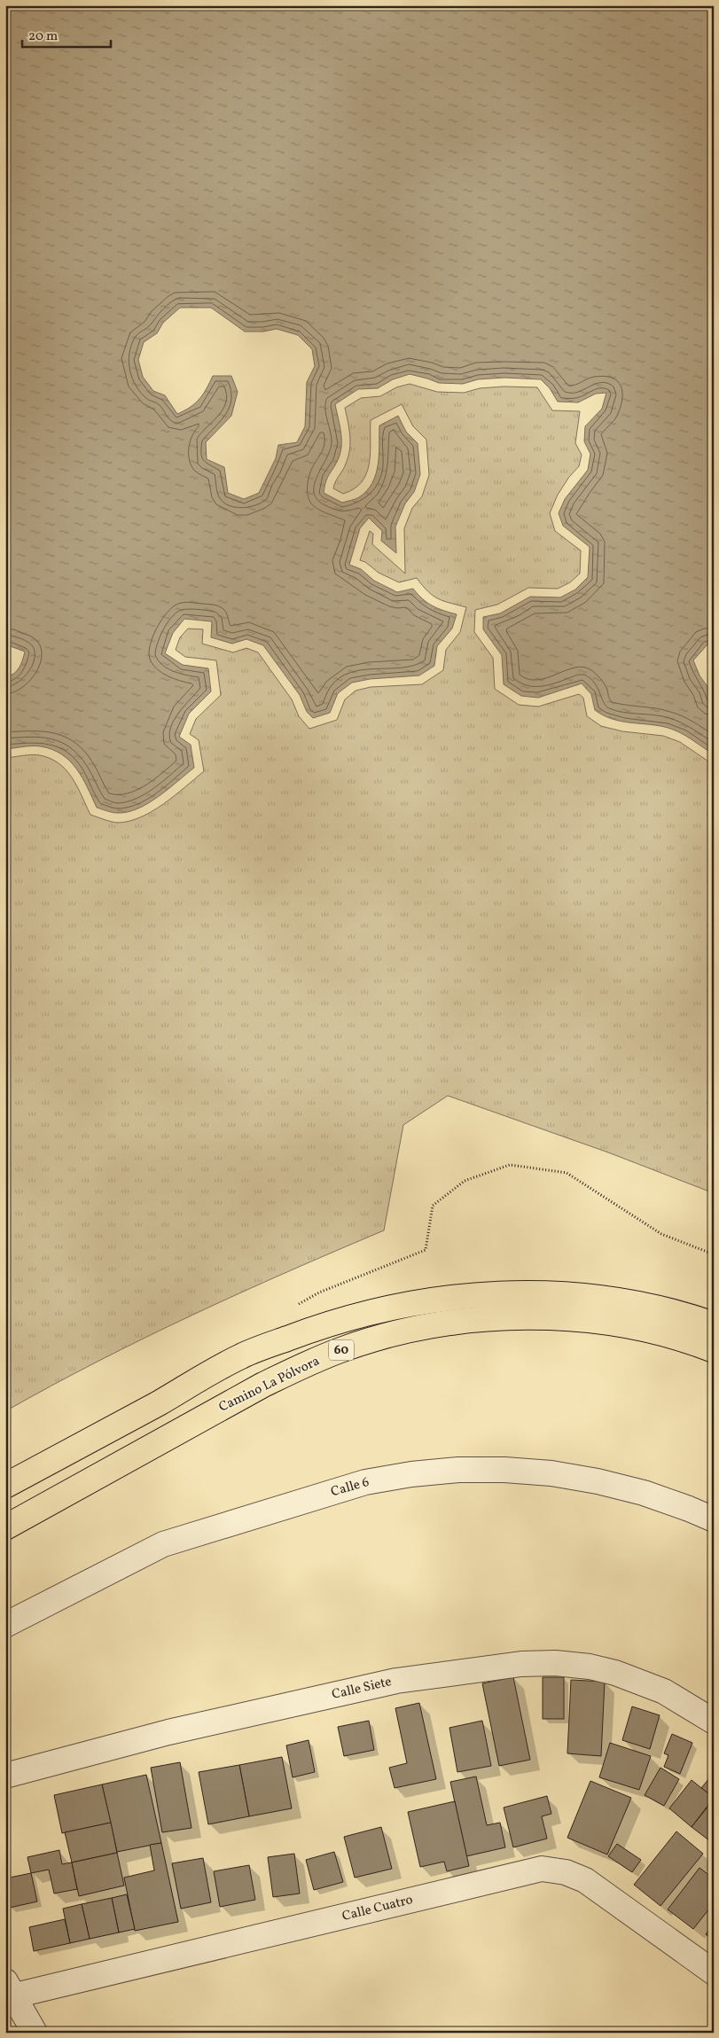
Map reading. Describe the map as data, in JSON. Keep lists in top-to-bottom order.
{
  "streets": {
    "highway": ["60", "Camino La Pólvora"],
    "street": ["Calle 6", "Calle Siete", "Calle Cuatro"]
  },
  "scale_bar": "20 m"
}
